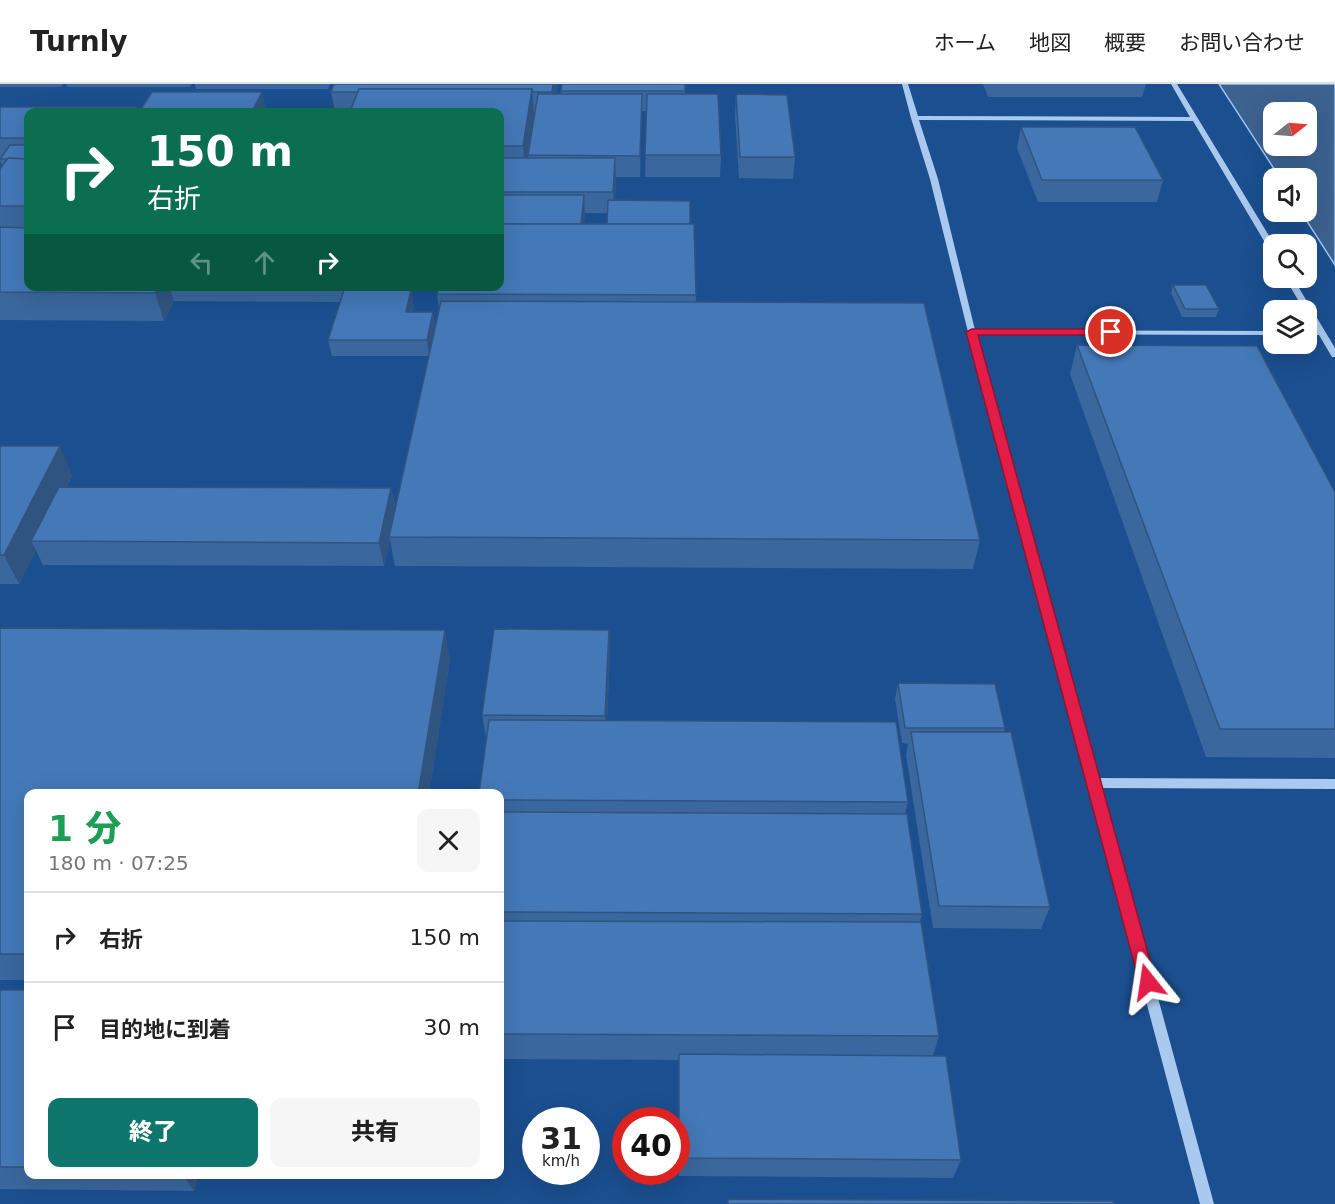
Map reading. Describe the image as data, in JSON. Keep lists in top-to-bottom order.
{
  "north": "right",
  "page": {
    "header": "Turnly",
    "nav": [
      "ホーム",
      "地図",
      "概要",
      "お問い合わせ"
    ],
    "turn": ["150 m", "右折"],
    "heading": ["1 分", "180 m · 07:25"],
    "list": [
      {
        "name": "右折",
        "value": "150 m"
      },
      {
        "name": "目的地に到着",
        "value": "30 m"
      }
    ],
    "buttons": ["終了", "共有"],
    "speed": "31 km/h",
    "limit": "40"
  }
}
